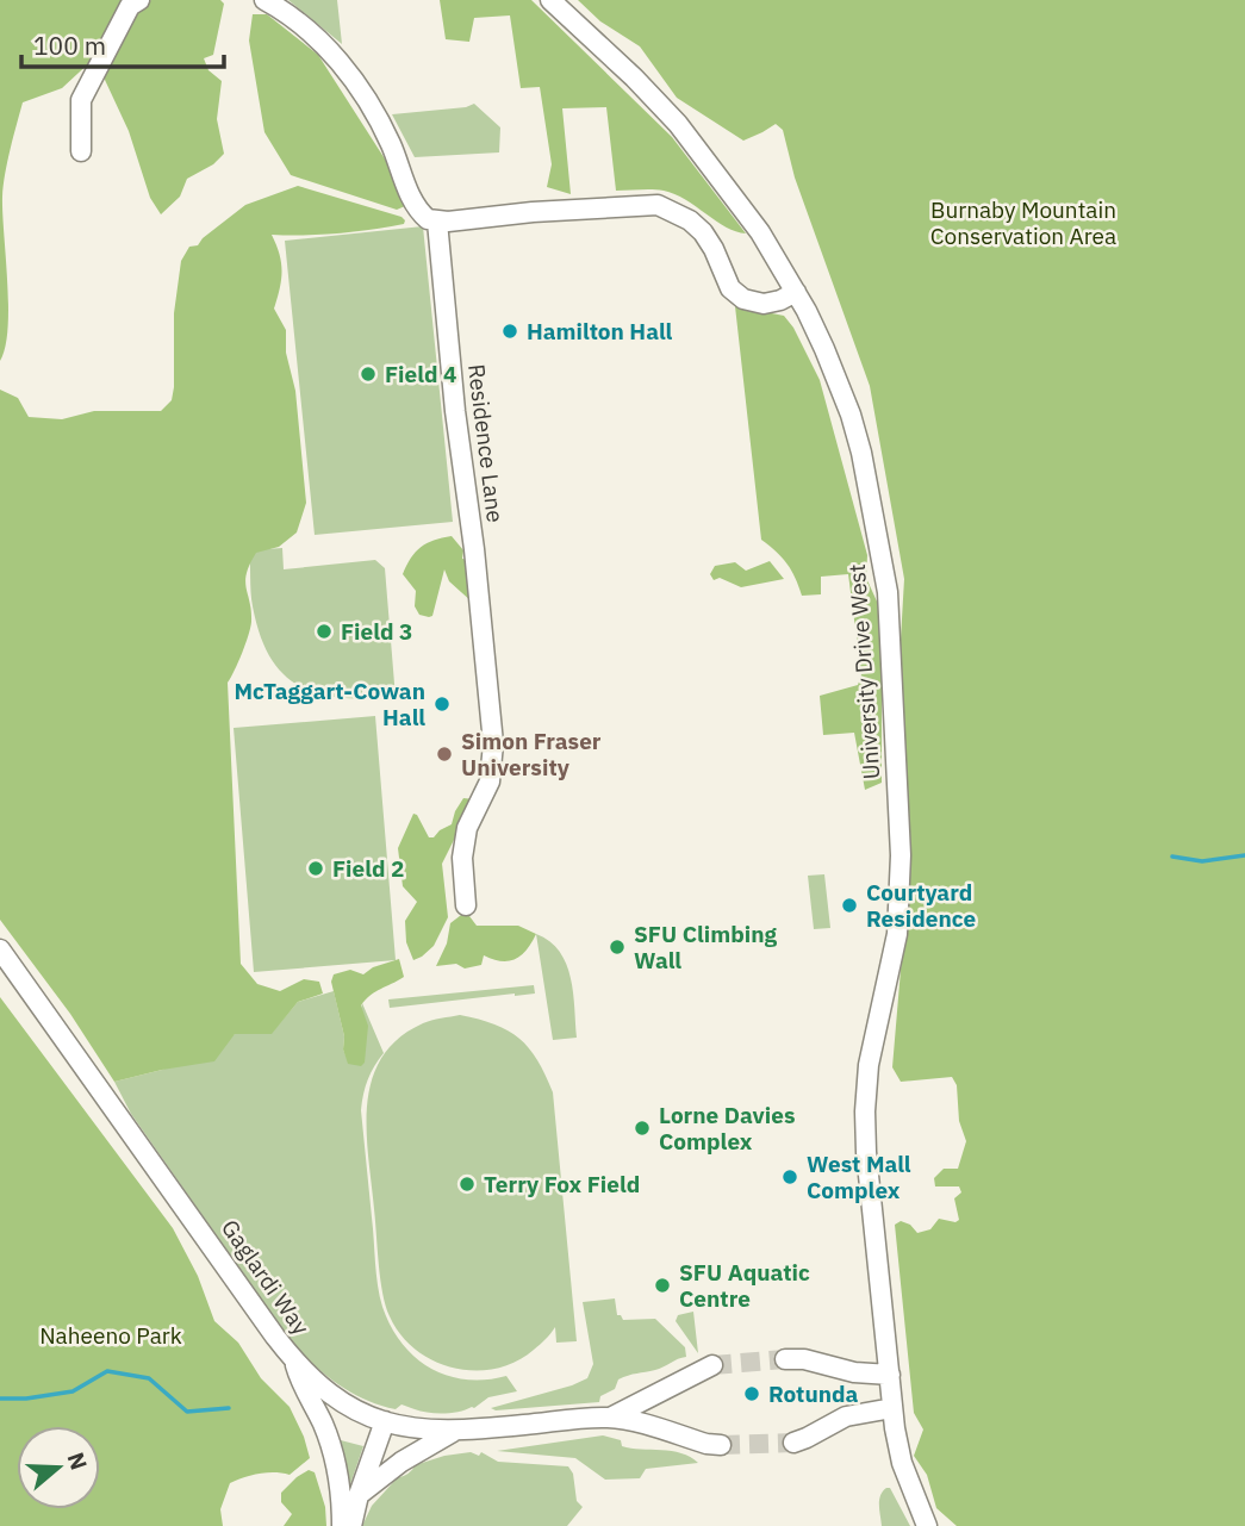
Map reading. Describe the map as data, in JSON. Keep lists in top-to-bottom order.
{
  "streets": {
    "street": ["Residence Lane", "University Drive West", "Gaglardi Way"]
  },
  "parks": ["Burnaby Mountain Conservation Area", "Naheeno Park"],
  "places": [
    "Hamilton Hall",
    "Field 4",
    "Field 3",
    "McTaggart-Cowan Hall",
    "Simon Fraser University",
    "Field 2",
    "Courtyard Residence",
    "SFU Climbing Wall",
    "Lorne Davies Complex",
    "West Mall Complex",
    "Terry Fox Field",
    "SFU Aquatic Centre",
    "Rotunda"
  ],
  "scale_bar": "100 m",
  "north": "right"
}
